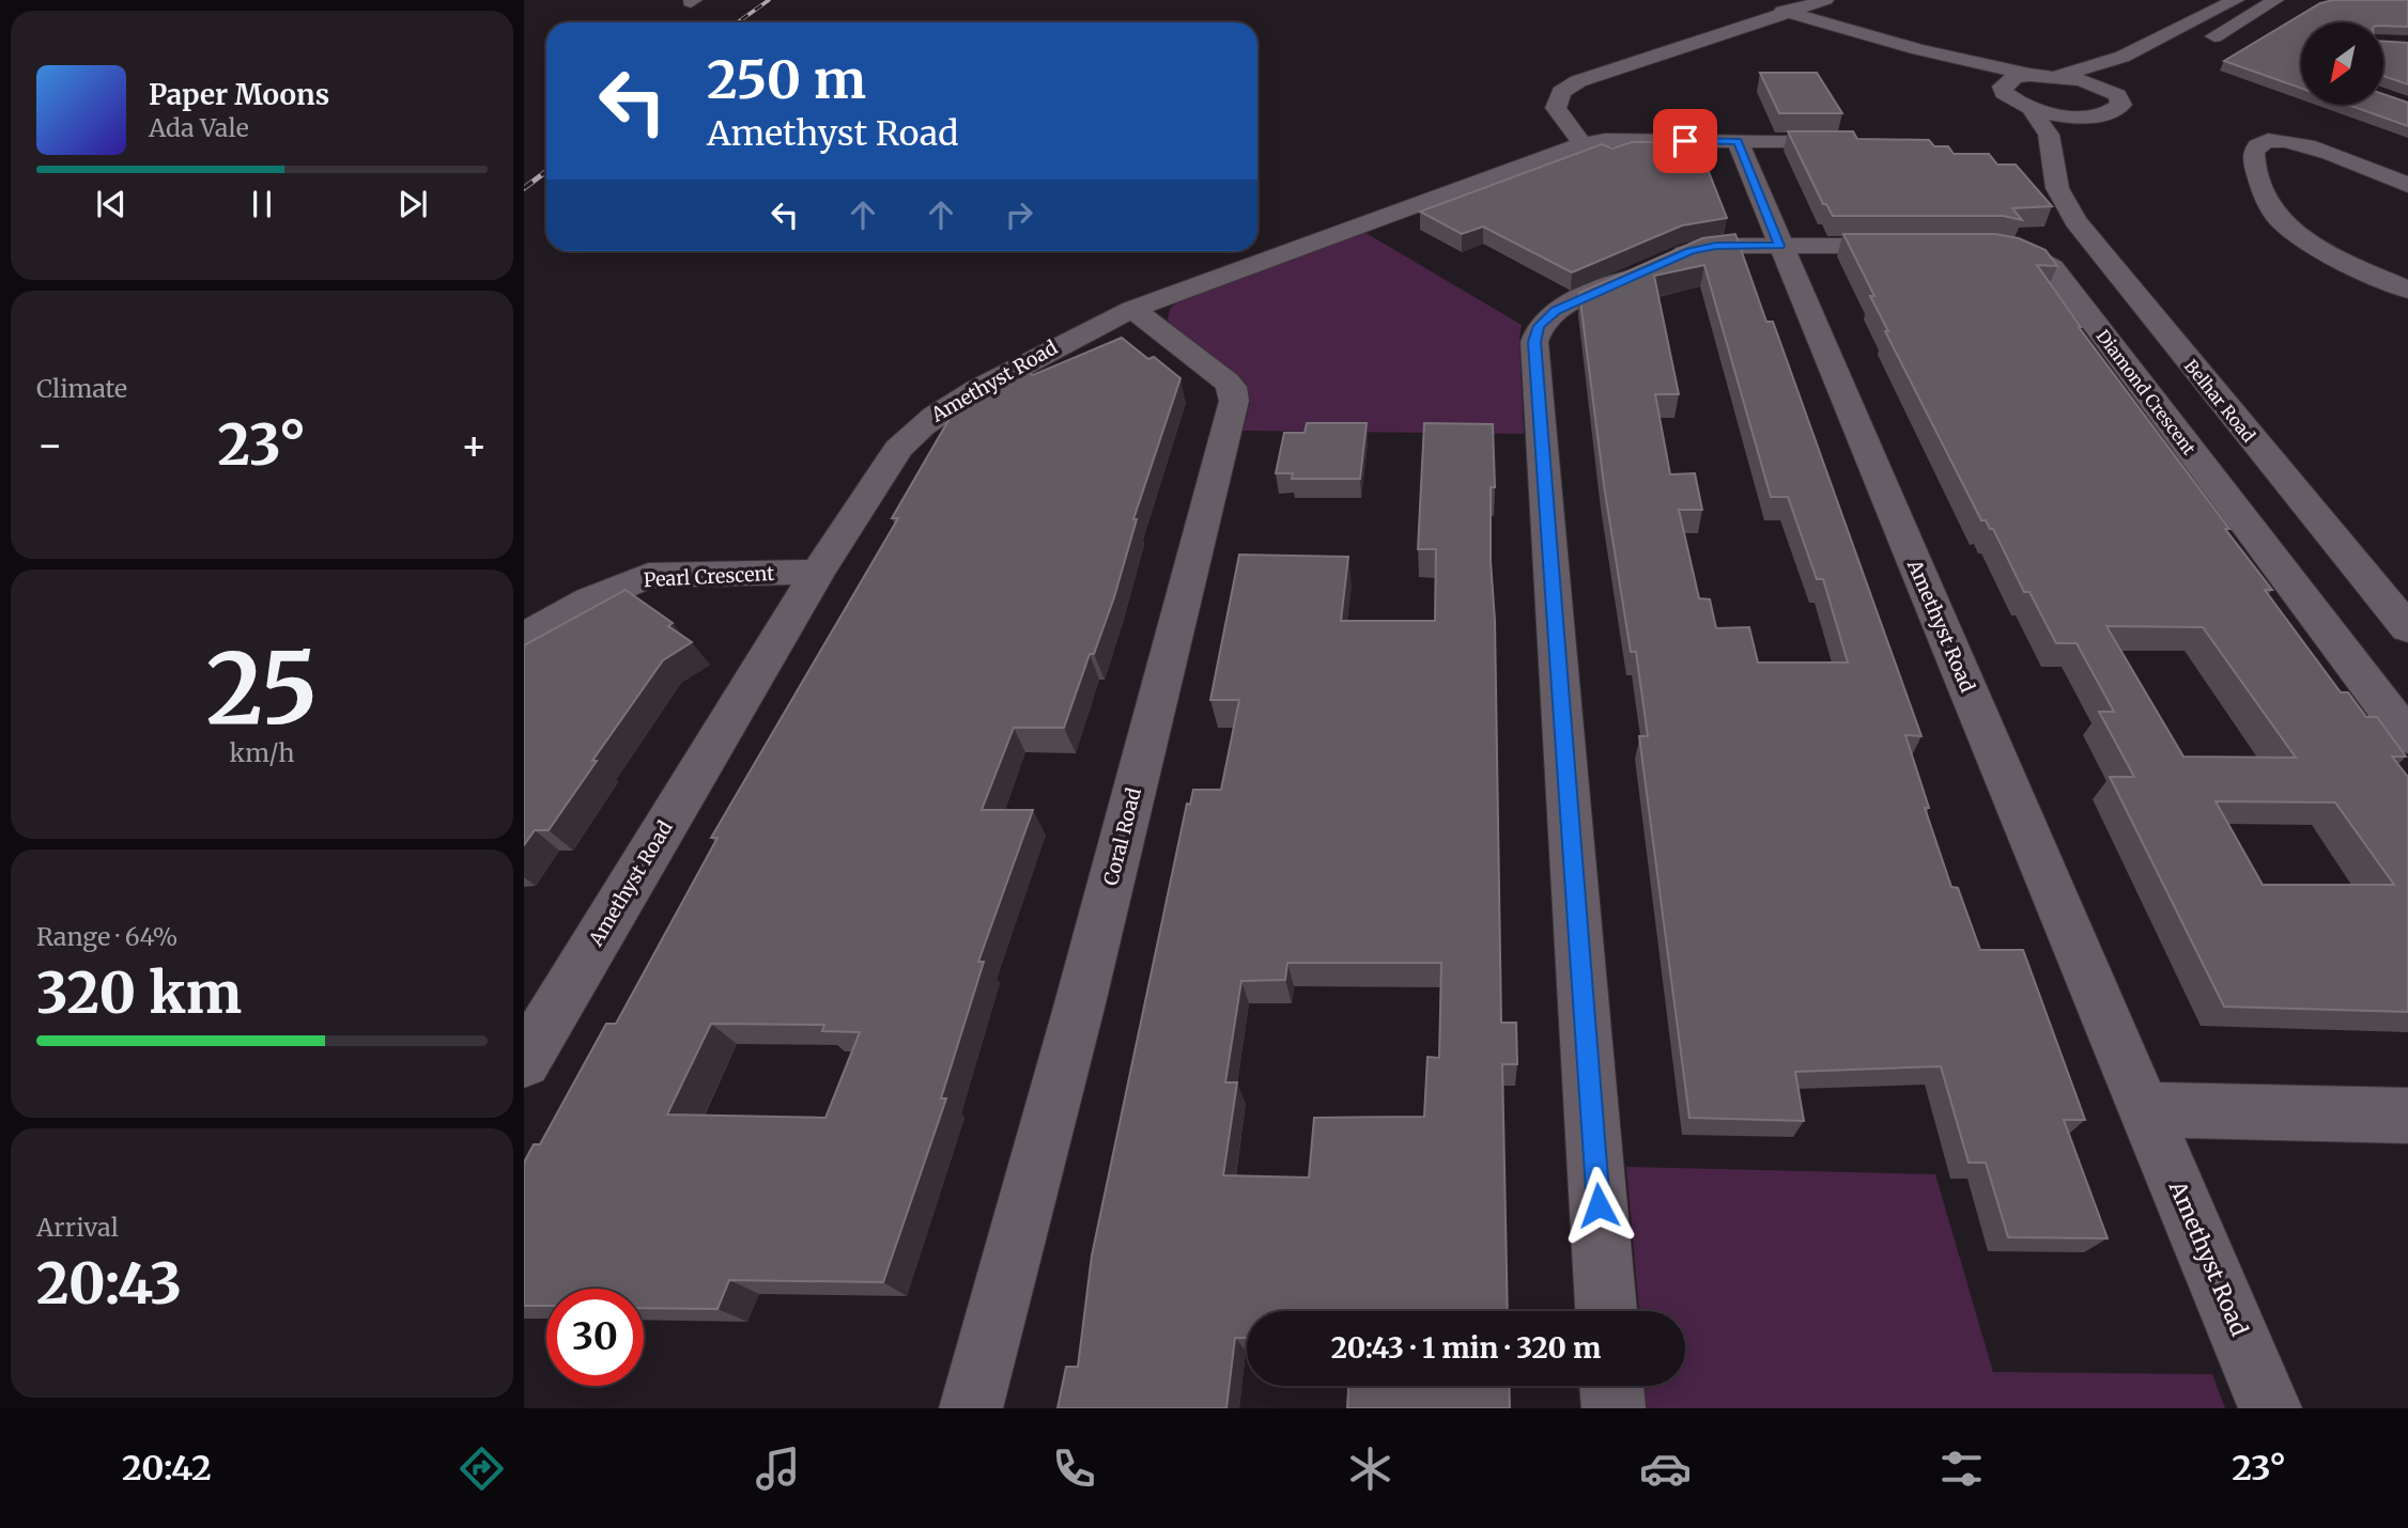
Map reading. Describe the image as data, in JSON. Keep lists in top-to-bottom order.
{
  "streets": {
    "street": [
      "Amethyst Road",
      "Diamond Crescent",
      "Belhar Road",
      "Pearl Crescent",
      "Coral Road"
    ]
  },
  "crossings": [
    ["Amethyst Road", "Pearl Crescent"],
    ["Amethyst Road", "Coral Road"]
  ],
  "north": "bottom left",
  "page": {
    "turn": ["250 m", "Amethyst Road"],
    "song": ["Paper Moons", "Ada Vale"],
    "tile": [
      "Climate",
      ["25", "km/h"],
      ["Range · 64%", "320 km"],
      ["Arrival", "20:43"]
    ],
    "heat": ["−", "23°", "+"],
    "limit": "30",
    "trip": "20:43 · 1 min · 320 m",
    "tabs": ["20:42", "23°"]
  }
}
